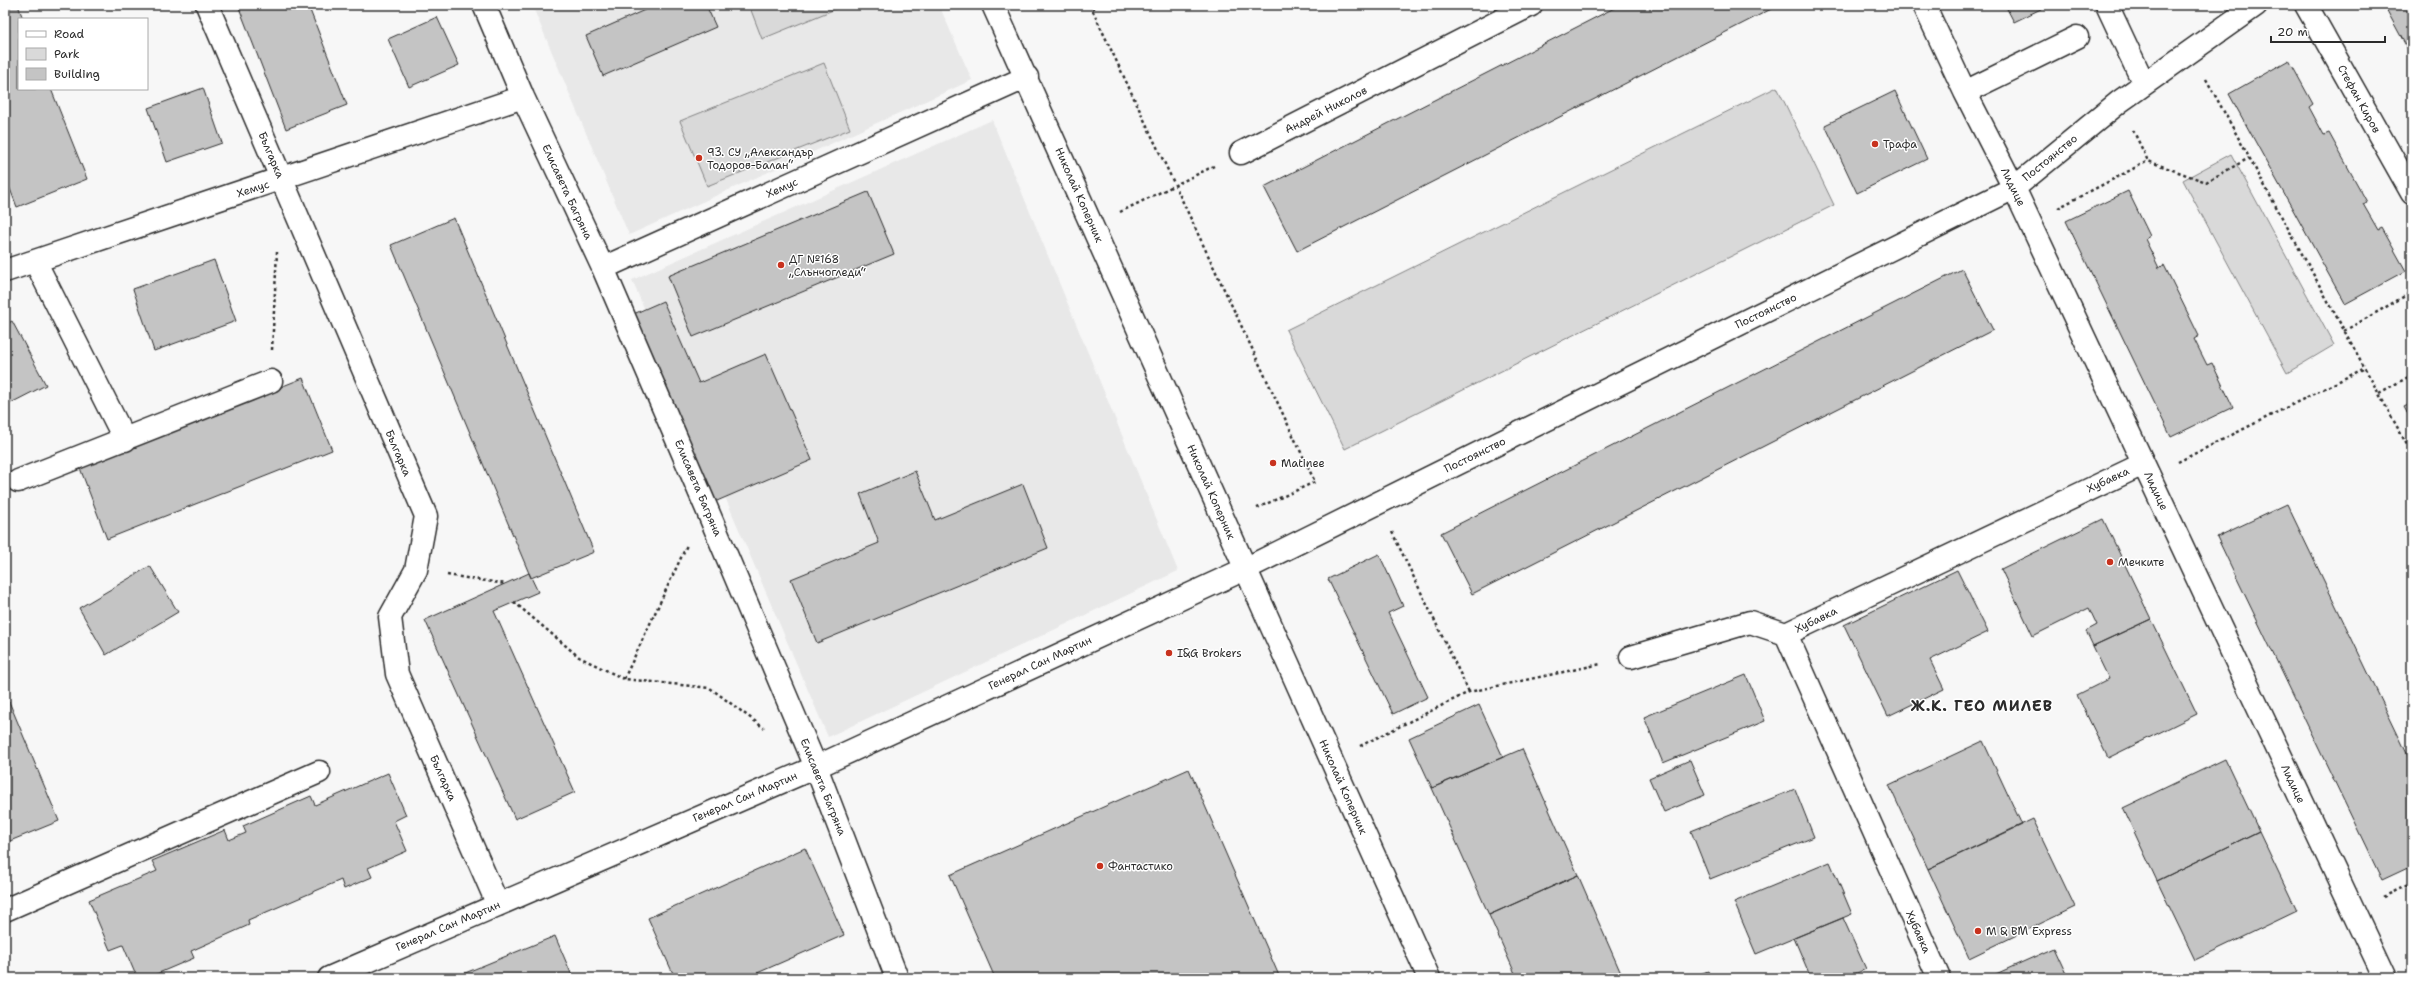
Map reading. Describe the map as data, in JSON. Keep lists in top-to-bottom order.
{
  "streets": {
    "street": [
      "Стефан Киров",
      "Андрей Николов",
      "Българка",
      "Постоянство",
      "Лидице",
      "Хемус",
      "Елисавета Багряна",
      "Николай Коперник",
      "Хубавка",
      "Генерал Сан Мартин"
    ]
  },
  "crossings": [
    ["Българка", "Хемус"],
    ["Българка", "Генерал Сан Мартин"],
    ["Постоянство", "Лидице"],
    ["Постоянство", "Николай Коперник"],
    ["Постоянство", "Генерал Сан Мартин"],
    ["Лидице", "Хубавка"],
    ["Хемус", "Елисавета Багряна"],
    ["Хемус", "Николай Коперник"],
    ["Елисавета Багряна", "Генерал Сан Мартин"],
    ["Николай Коперник", "Генерал Сан Мартин"]
  ],
  "districts": ["Ж.К. ГЕО МИЛЕВ"],
  "places": [
    "Трафа",
    "93. СУ „Александър Тодоров-Балан“",
    "ДГ №168 „Слънчогледи“",
    "Matinee",
    "Мечките",
    "I&G Brokers",
    "Фантастико",
    "M & BM Express"
  ],
  "legend": ["Road", "Park", "Building"],
  "scale_bar": "20 m"
}
